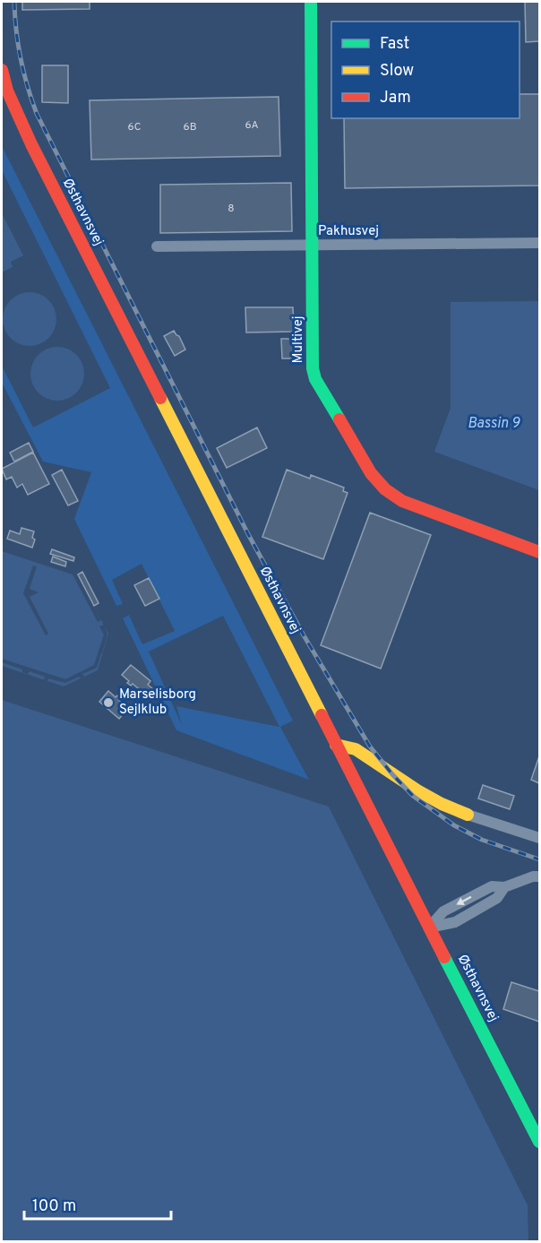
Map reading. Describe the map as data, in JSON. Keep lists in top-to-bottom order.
{
  "streets": {
    "street": ["Østhavnsvej", "Pakhusvej", "Multivej"]
  },
  "crossings": [
    ["Pakhusvej", "Multivej"]
  ],
  "water": ["Bassin 9"],
  "places": ["Marselisborg Sejlklub"],
  "house_numbers": [
    "6A",
    "6C",
    "6B",
    "8"
  ],
  "legend": ["Fast", "Slow", "Jam"],
  "scale_bar": "100 m"
}
